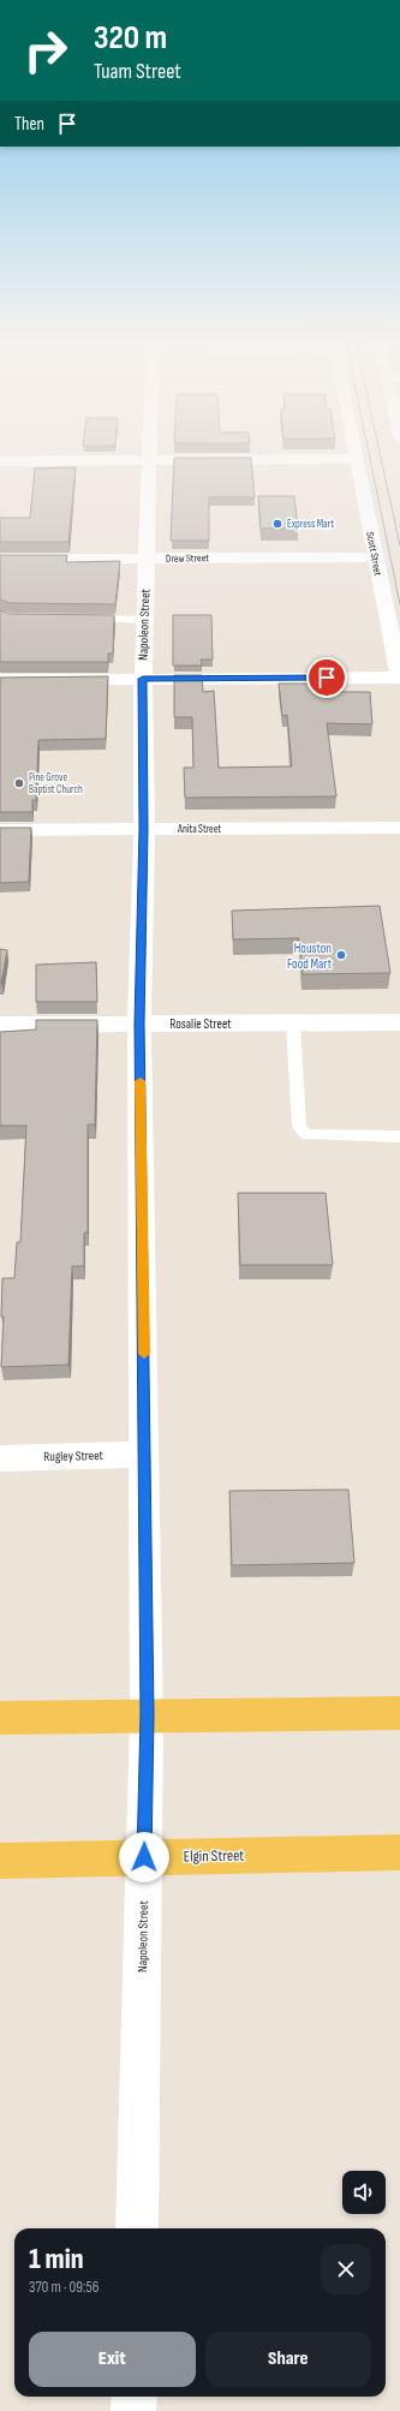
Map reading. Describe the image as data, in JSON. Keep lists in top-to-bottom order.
{
  "streets": {
    "main road": ["Elgin Street"],
    "street": [
      "Scott Street",
      "Drew Street",
      "Napoleon Street",
      "Anita Street",
      "Rosalie Street",
      "Rugley Street"
    ]
  },
  "crossings": [
    ["Scott Street", "Drew Street"],
    ["Drew Street", "Napoleon Street"],
    ["Napoleon Street", "Anita Street"],
    ["Napoleon Street", "Rosalie Street"],
    ["Napoleon Street", "Rugley Street"],
    ["Napoleon Street", "Elgin Street"]
  ],
  "places": ["Express Mart", "Pine Grove Baptist Church", "Houston Food Mart"],
  "page": {
    "turn": ["320 m", "Tuam Street"],
    "then": "Then",
    "heading": ["1 min", "370 m · 09:56"],
    "buttons": ["Exit", "Share"]
  }
}
